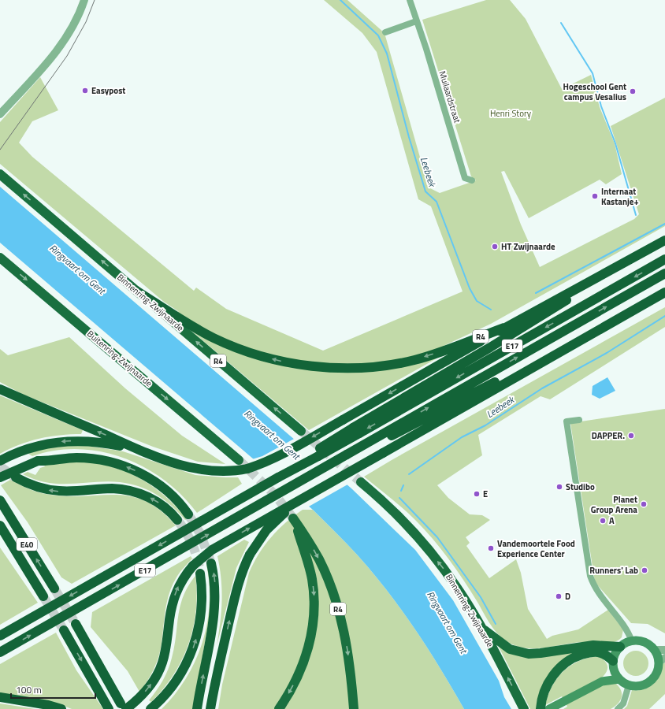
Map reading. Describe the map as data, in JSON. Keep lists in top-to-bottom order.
{
  "streets": {
    "highway": [
      "Binnenring-Zwijnaarde",
      "R4",
      "E17",
      "Buitenring-Zwijnaarde",
      "E40"
    ],
    "street": ["Muilaardstraat"]
  },
  "crossings": [
    ["Binnenring-Zwijnaarde", "R4"],
    ["R4", "E17"]
  ],
  "one_way": ["Binnenring-Zwijnaarde"],
  "water": ["Leebeek", "Ringvaart om Gent"],
  "parks": ["Henri Story"],
  "places": [
    "Easypost",
    "Hogeschool Gent campus Vesalius",
    "Internaat Kastanje+",
    "HT Zwijnaarde",
    "DAPPER.",
    "Studibo",
    "E",
    "Planet Group Arena",
    "A",
    "Vandemoortele Food Experience Center",
    "Runners' Lab",
    "D"
  ],
  "scale_bar": "100 m"
}
